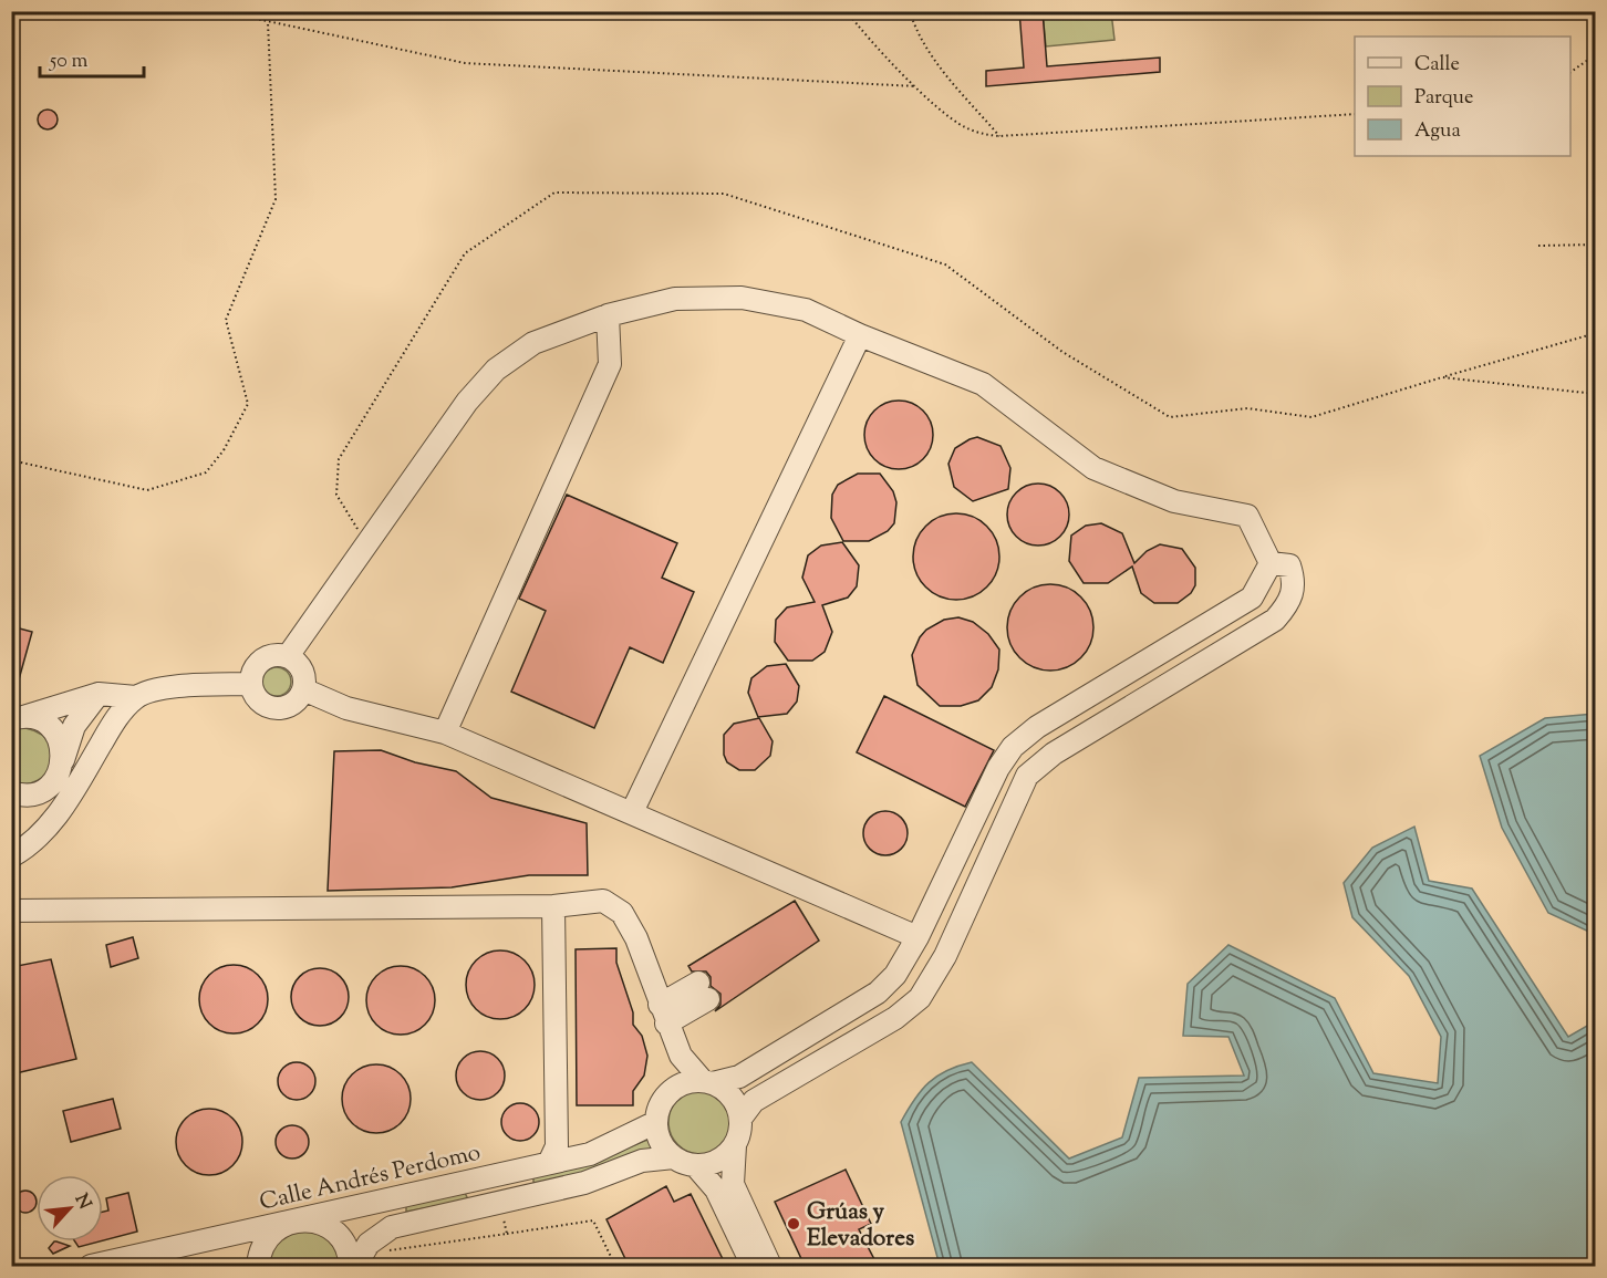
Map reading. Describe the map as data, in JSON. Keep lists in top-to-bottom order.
{
  "streets": {
    "street": ["Calle Andrés Perdomo"]
  },
  "places": ["Grúas y Elevadores"],
  "legend": ["Calle", "Parque", "Agua"],
  "scale_bar": "50 m",
  "north": "top right"
}
